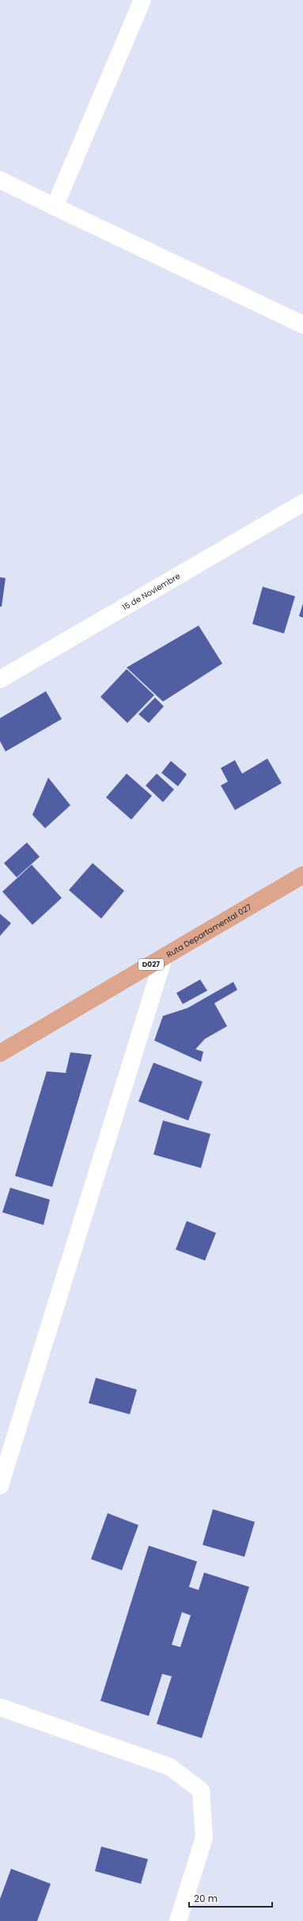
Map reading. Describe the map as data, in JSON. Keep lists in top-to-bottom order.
{
  "streets": {
    "main road": ["Ruta Departamental 027", "D027"],
    "street": ["15 de Noviembre"]
  },
  "scale_bar": "20 m"
}
